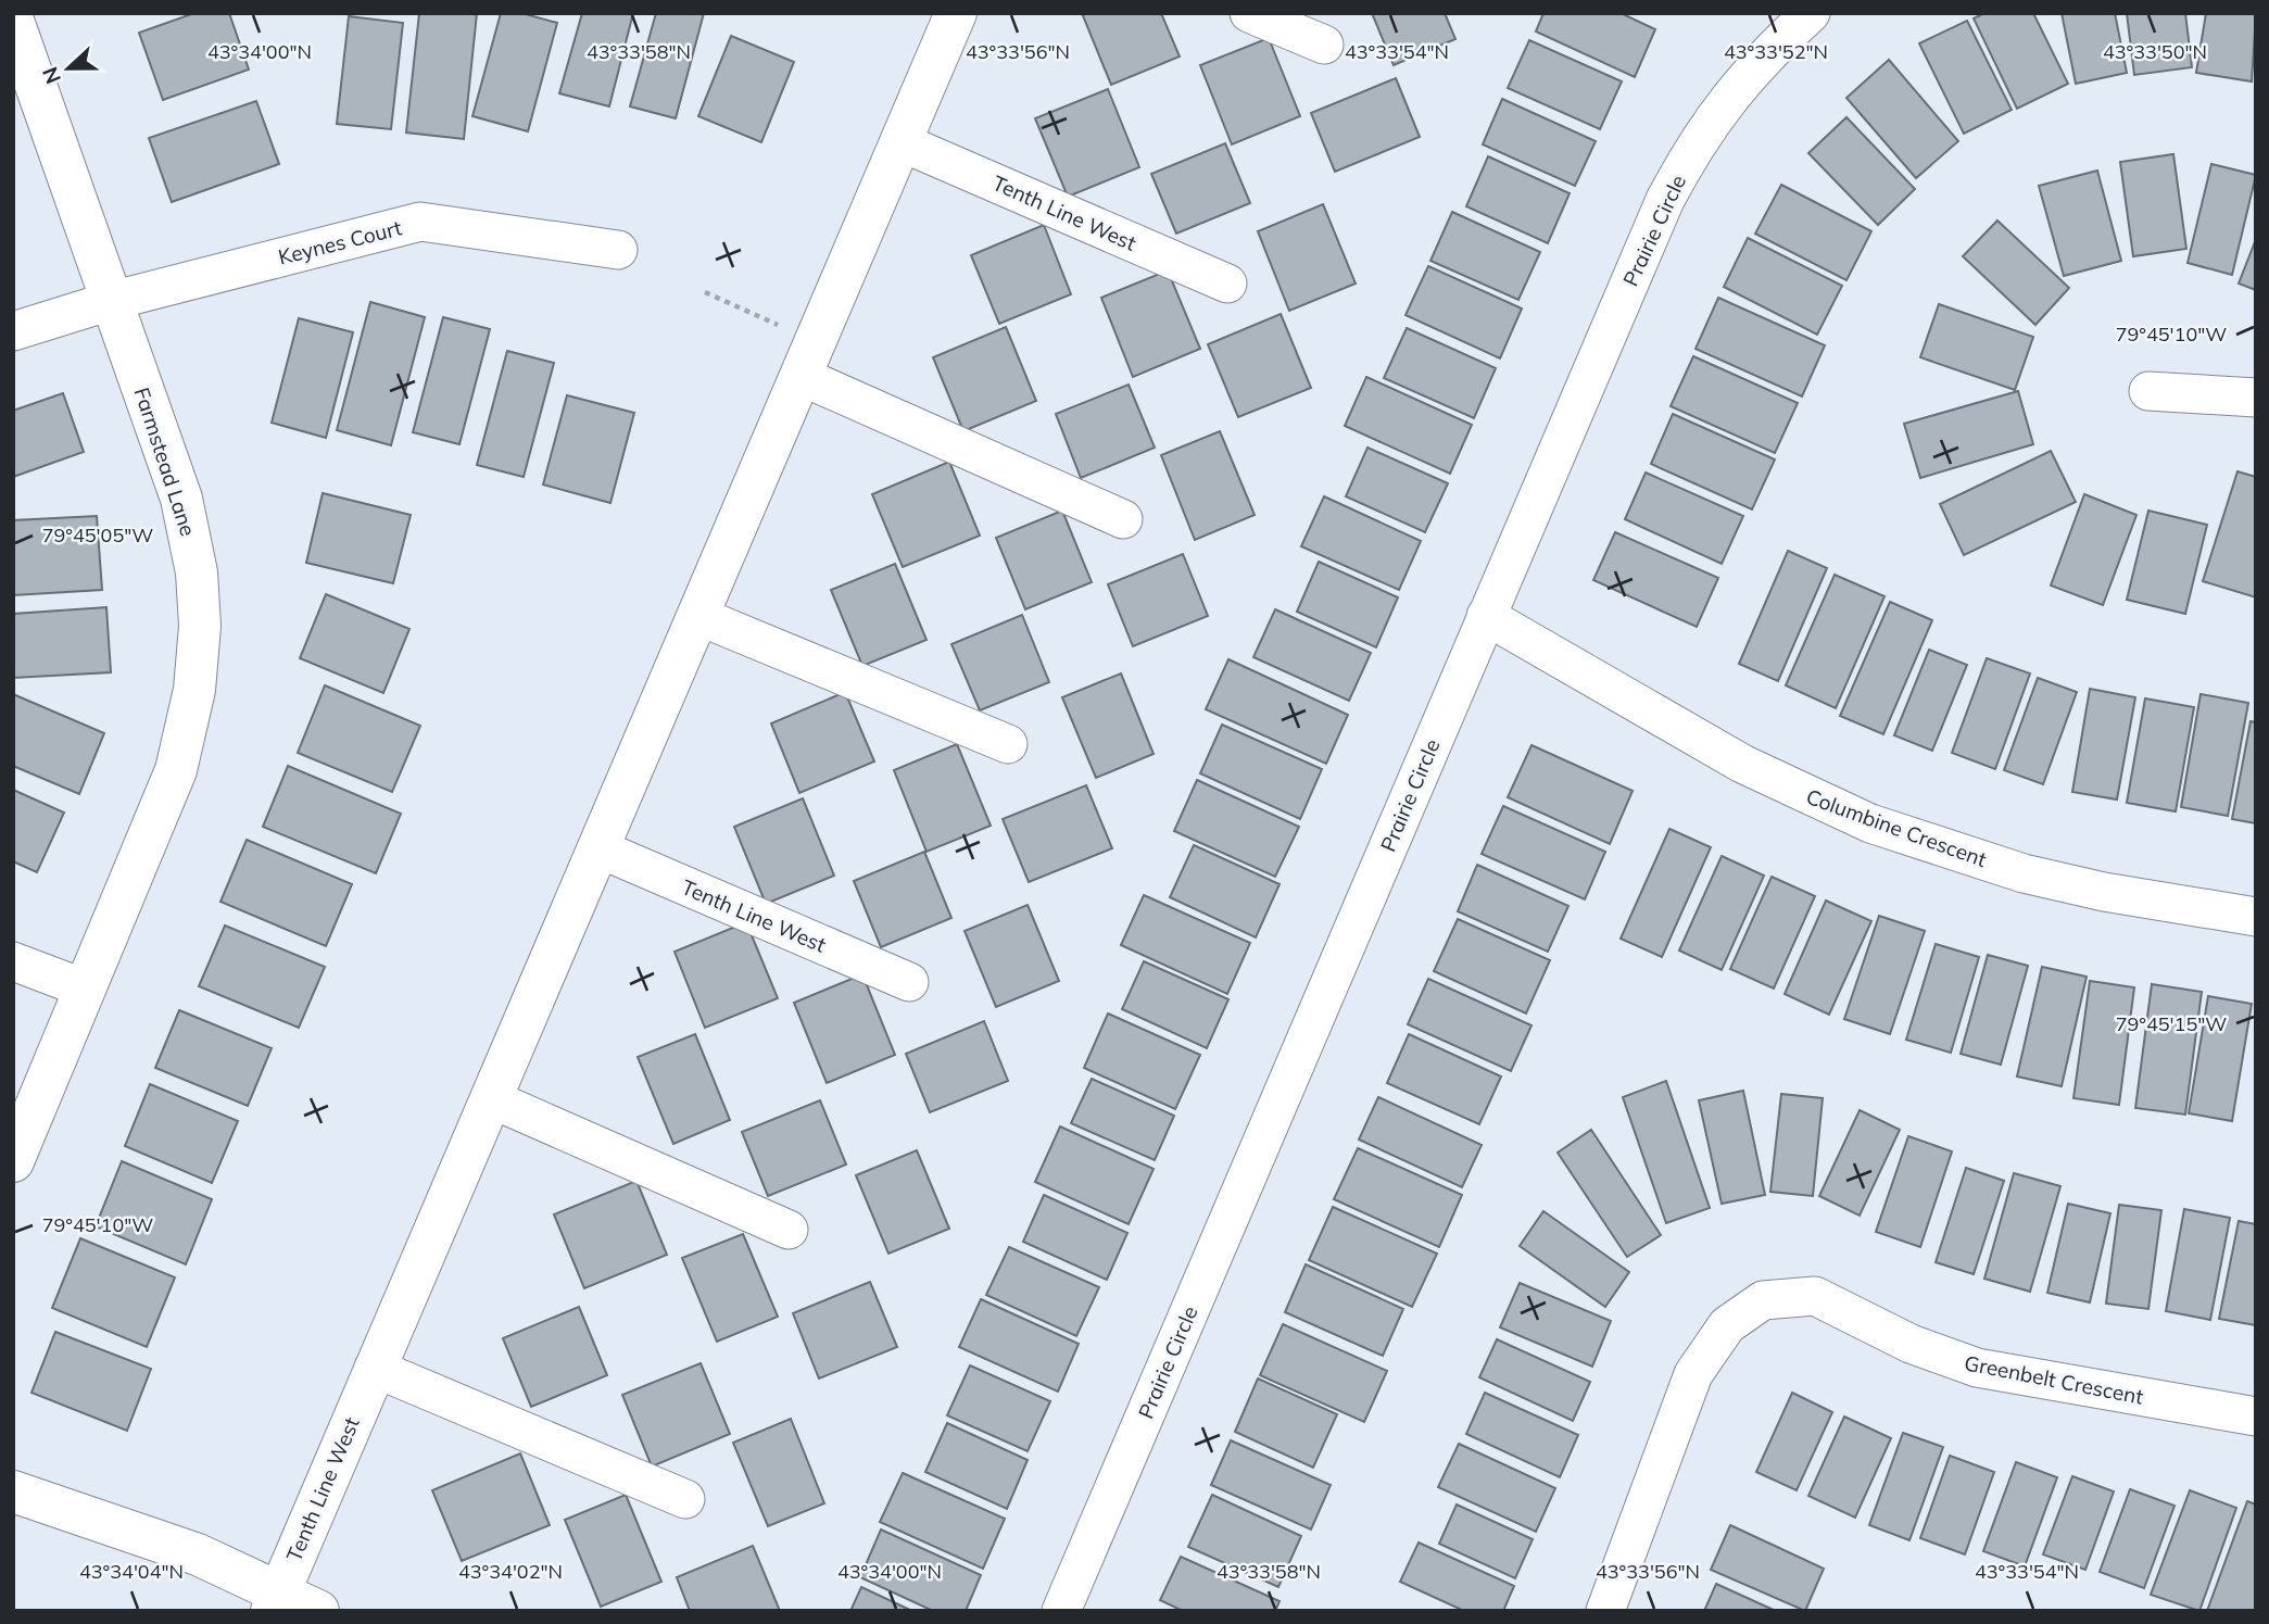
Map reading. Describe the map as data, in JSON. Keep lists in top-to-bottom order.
{
  "streets": {
    "street": [
      "Tenth Line West",
      "Prairie Circle",
      "Keynes Court",
      "Farmstead Lane",
      "Columbine Crescent",
      "Greenbelt Crescent"
    ]
  },
  "crossings": [
    ["Prairie Circle", "Columbine Crescent"],
    ["Keynes Court", "Farmstead Lane"]
  ],
  "north": "left",
  "coordinates": [
    "43°34'00\"N",
    "43°33'56\"N",
    "43°33'54\"N",
    "43°33'58\"N",
    "43°33'52\"N",
    "43°33'50\"N",
    "79°45'10\"W",
    "79°45'05\"W",
    "79°45'15\"W",
    "43°34'04\"N",
    "43°34'02\"N"
  ]
}
